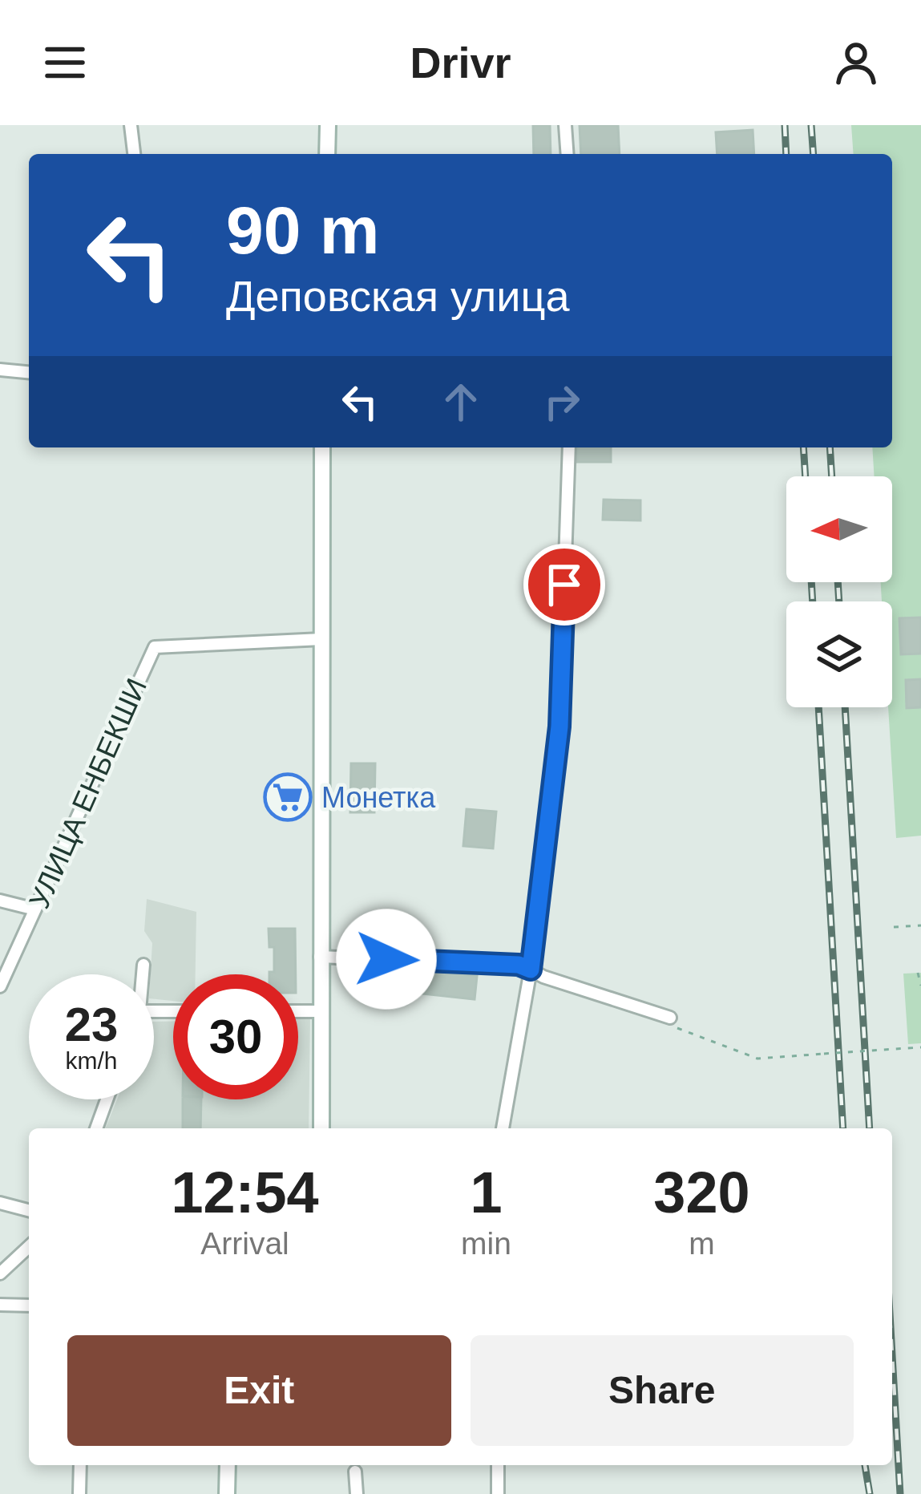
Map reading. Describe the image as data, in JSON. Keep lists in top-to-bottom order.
{
  "streets": {
    "street": ["УЛИЦА ЕНБЕКШИ"]
  },
  "places": {
    "supermarket": ["Монетка"]
  },
  "north": "left",
  "page": {
    "header": "Drivr",
    "turn": ["90 m", "Деповская улица"],
    "speed": "23 km/h",
    "limit": "30",
    "eta": [
      "12:54",
      "Arrival",
      "1",
      "min",
      "320",
      "m"
    ],
    "buttons": ["Exit", "Share"]
  }
}
